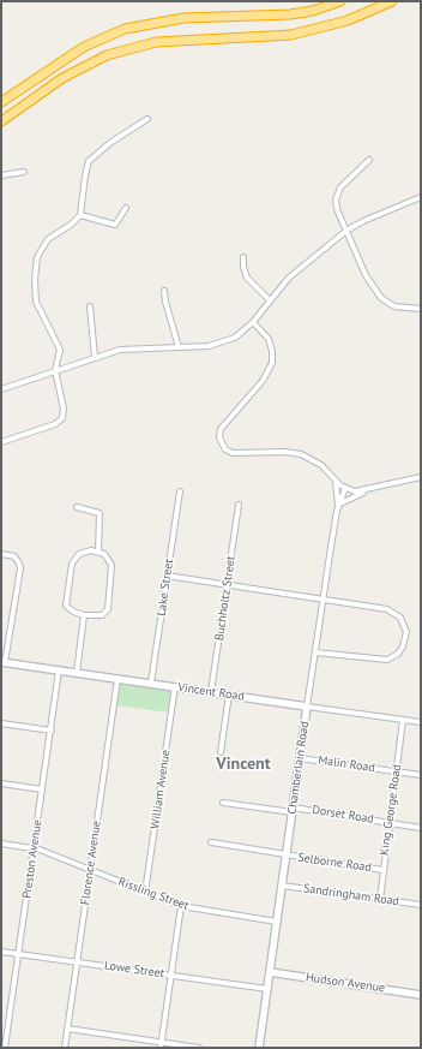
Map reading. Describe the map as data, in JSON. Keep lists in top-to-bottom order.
{
  "streets": {
    "street": [
      "Lake Street",
      "Buchholtz Street",
      "Vincent Road",
      "Malin Road",
      "Chamberlain Road",
      "William Avenue",
      "King George Road",
      "Dorset Road",
      "Preston Avenue",
      "Florence Avenue",
      "Selborne Road",
      "Rissling Street",
      "Sandringham Road",
      "Lowe Street",
      "Hudson Avenue"
    ]
  },
  "crossings": [
    ["Lake Street", "Vincent Road"],
    ["Buchholtz Street", "Vincent Road"],
    ["Vincent Road", "Chamberlain Road"],
    ["Vincent Road", "William Avenue"],
    ["Vincent Road", "King George Road"],
    ["Vincent Road", "Preston Avenue"],
    ["Vincent Road", "Florence Avenue"],
    ["Malin Road", "Chamberlain Road"],
    ["Malin Road", "King George Road"],
    ["Chamberlain Road", "Dorset Road"],
    ["Chamberlain Road", "Selborne Road"],
    ["Chamberlain Road", "Rissling Street"],
    ["Chamberlain Road", "Sandringham Road"],
    ["Chamberlain Road", "Lowe Street"],
    ["Chamberlain Road", "Hudson Avenue"],
    ["William Avenue", "Rissling Street"],
    ["King George Road", "Dorset Road"],
    ["King George Road", "Selborne Road"],
    ["King George Road", "Sandringham Road"],
    ["Preston Avenue", "Rissling Street"],
    ["Preston Avenue", "Lowe Street"],
    ["Florence Avenue", "Rissling Street"],
    ["Florence Avenue", "Lowe Street"]
  ],
  "districts": ["Vincent"]
}
